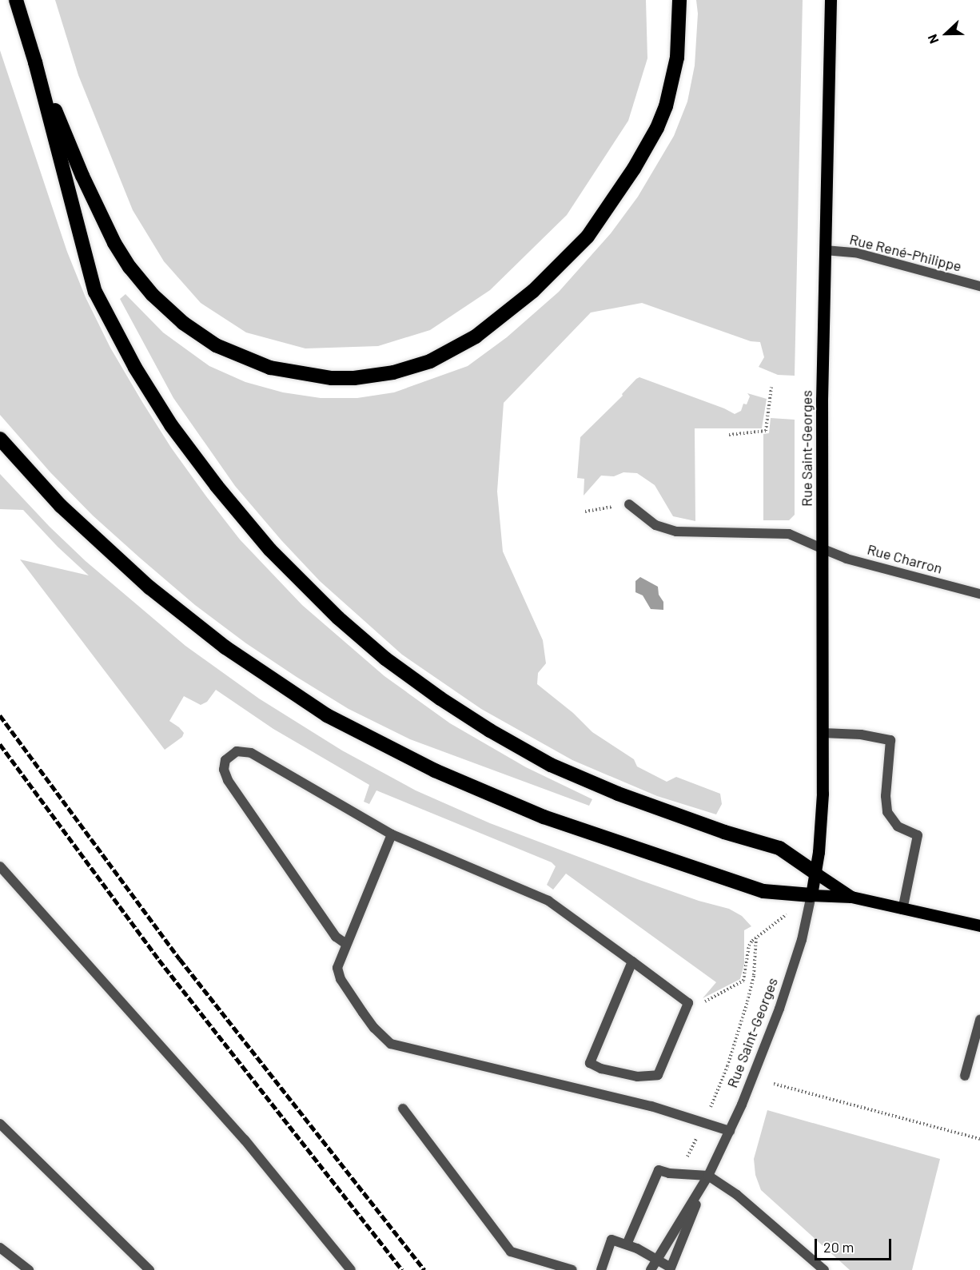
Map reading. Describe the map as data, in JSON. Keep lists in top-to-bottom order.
{
  "streets": {
    "main road": ["Rue Saint-Georges"],
    "street": ["Rue René-Philippe", "Rue Charron"]
  },
  "crossings": [
    ["Rue René-Philippe", "Rue Saint-Georges"],
    ["Rue Saint-Georges", "Rue Charron"]
  ],
  "scale_bar": "20 m",
  "north": "left"
}
